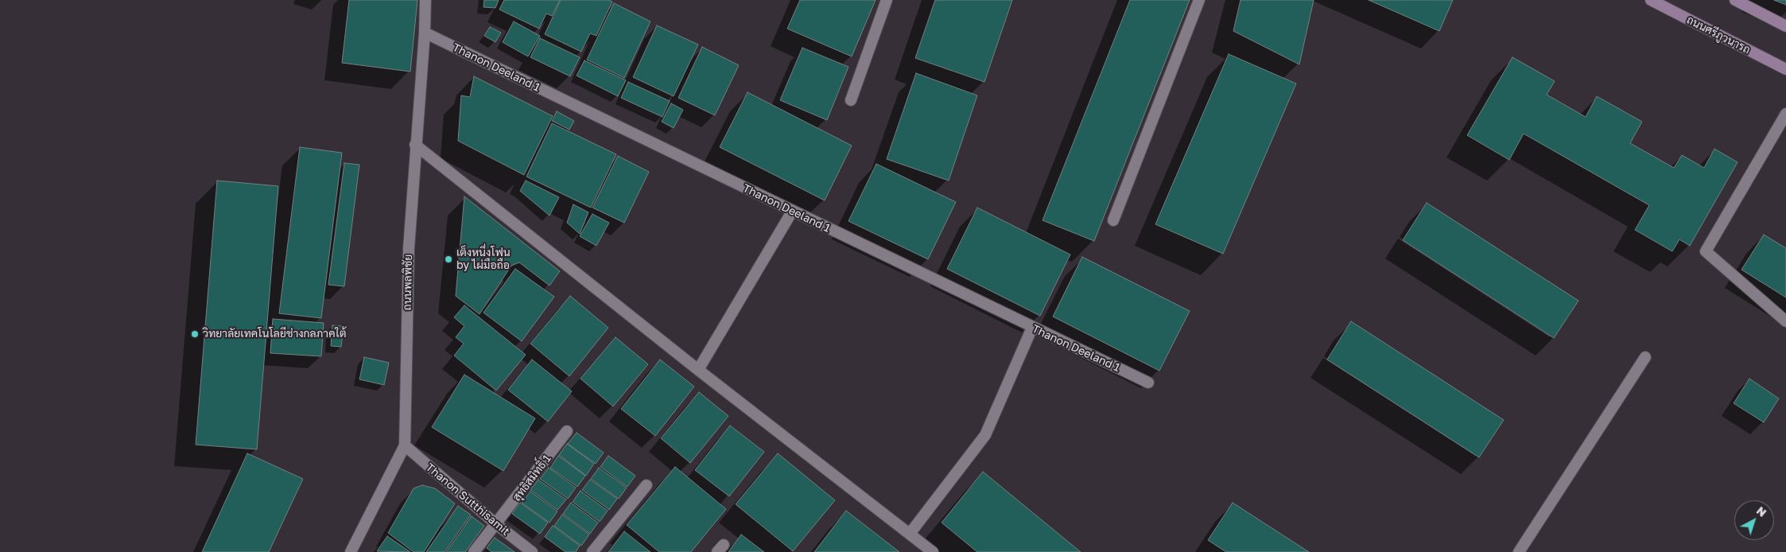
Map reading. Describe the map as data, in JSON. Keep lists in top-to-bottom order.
{
  "streets": {
    "main road": ["ถนนศรีภูวนารถ"],
    "street": [
      "Thanon Deeland 1",
      "ถนนพลพิชัย",
      "สุทธิสมิทธิ์ 1",
      "Thanon Sutthisamit"
    ]
  },
  "crossings": [
    ["Thanon Deeland 1", "ถนนพลพิชัย"],
    ["ถนนพลพิชัย", "Thanon Sutthisamit"],
    ["สุทธิสมิทธิ์ 1", "Thanon Sutthisamit"]
  ],
  "places": ["เต็งหนึ่งโฟน by ไผ่มือถือ", "วิทยาลัยเทคโนโลยีช่างกลภาคใต้"],
  "north": "top right"
}
